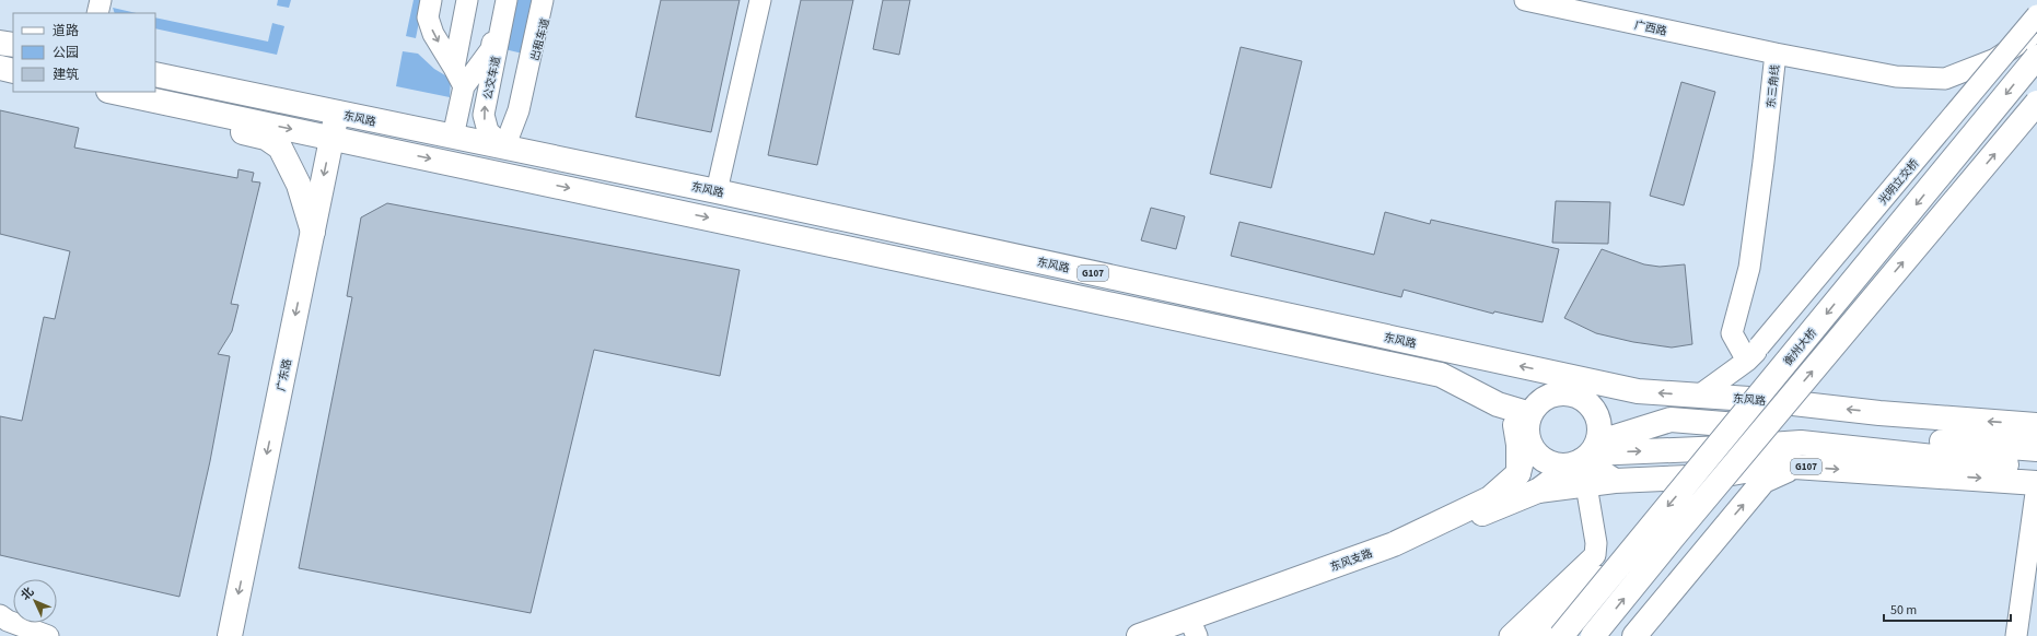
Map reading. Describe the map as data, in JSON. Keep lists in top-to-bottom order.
{
  "streets": {
    "main road": [
      "东风路",
      "G107",
      "衡州大桥",
      "广东路",
      "东风支路"
    ],
    "street": [
      "广西路",
      "出租车道",
      "公交车道",
      "东三角线",
      "光明立交桥"
    ]
  },
  "crossings": [
    ["广西路", "东三角线"],
    ["出租车道", "公交车道"],
    ["出租车道", "东风路"],
    ["公交车道", "东风路"],
    ["东三角线", "光明立交桥"],
    ["东风路", "光明立交桥"],
    ["东风路", "G107"],
    ["东风路", "广东路"],
    ["G107", "广东路"],
    ["G107", "东风支路"]
  ],
  "one_way": ["广东路"],
  "legend": ["道路", "公园", "建筑"],
  "scale_bar": "50 m",
  "north": "top left"
}
